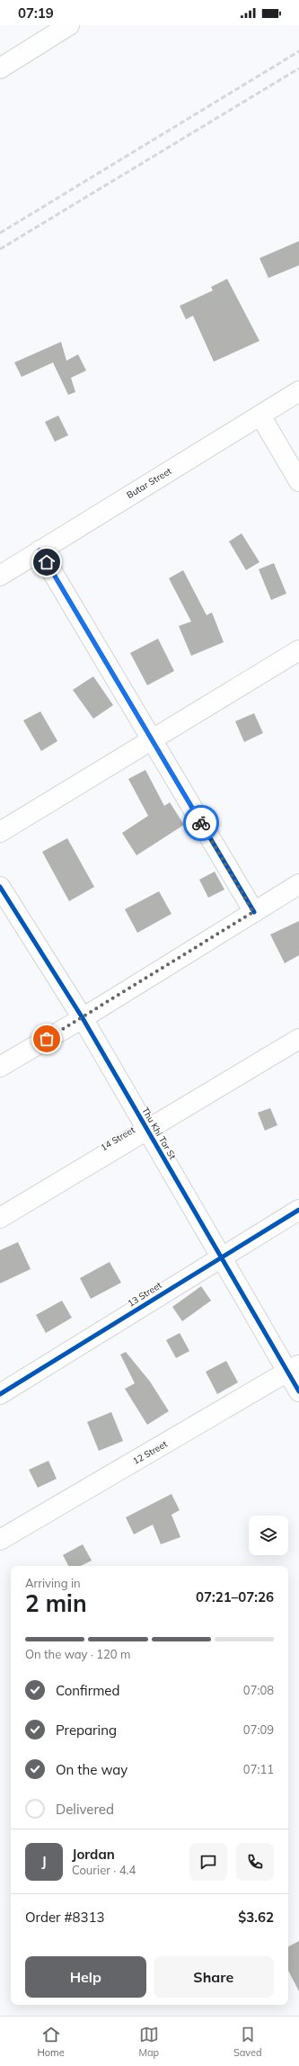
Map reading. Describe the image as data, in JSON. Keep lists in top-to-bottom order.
{
  "streets": {
    "street": [
      "Butar Street",
      "Thu Khi Tar St",
      "14 Street",
      "13 Street",
      "12 Street"
    ]
  },
  "crossings": [
    ["Thu Khi Tar St", "14 Street"],
    ["Thu Khi Tar St", "13 Street"],
    ["Thu Khi Tar St", "12 Street"]
  ],
  "page": {
    "status": "07:19",
    "heading": ["2 min", "Arriving in", "07:21–07:26"],
    "panel": [
      "Jordan",
      "Courier · 4.4",
      "Order #8313",
      "$3.62"
    ],
    "bar": "On the way · 120 m",
    "list": [
      ["Confirmed", "07:08"],
      ["Preparing", "07:09"],
      ["On the way", "07:11"],
      "Delivered"
    ],
    "round": "J",
    "buttons": ["Help", "Share"],
    "tabs": ["Home", "Map", "Saved"]
  }
}
